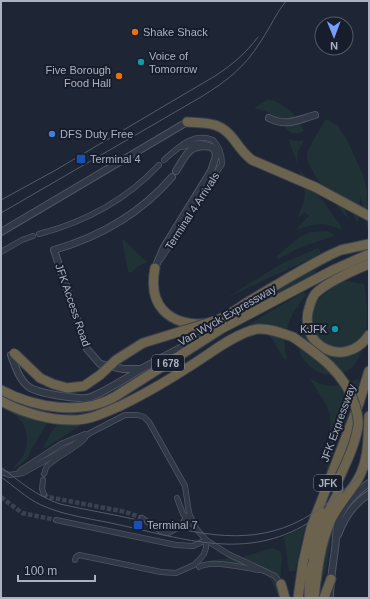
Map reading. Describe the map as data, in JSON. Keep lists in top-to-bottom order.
{
  "streets": {
    "highway": [
      "Van Wyck Expressway",
      "I 678",
      "JFK Expressway",
      "JFK"
    ],
    "street": ["Terminal 4 Arrivals", "JFK Access Road"]
  },
  "crossings": [
    ["JFK Access Road", "Van Wyck Expressway"]
  ],
  "places": {
    "other": [
      "Shake Shack",
      "Voice of Tomorrow",
      "Five Borough Food Hall",
      "DFS Duty Free",
      "KJFK"
    ],
    "transit": ["Terminal 4", "Terminal 7"]
  },
  "scale_bar": "100 m",
  "north": "bottom"
}
